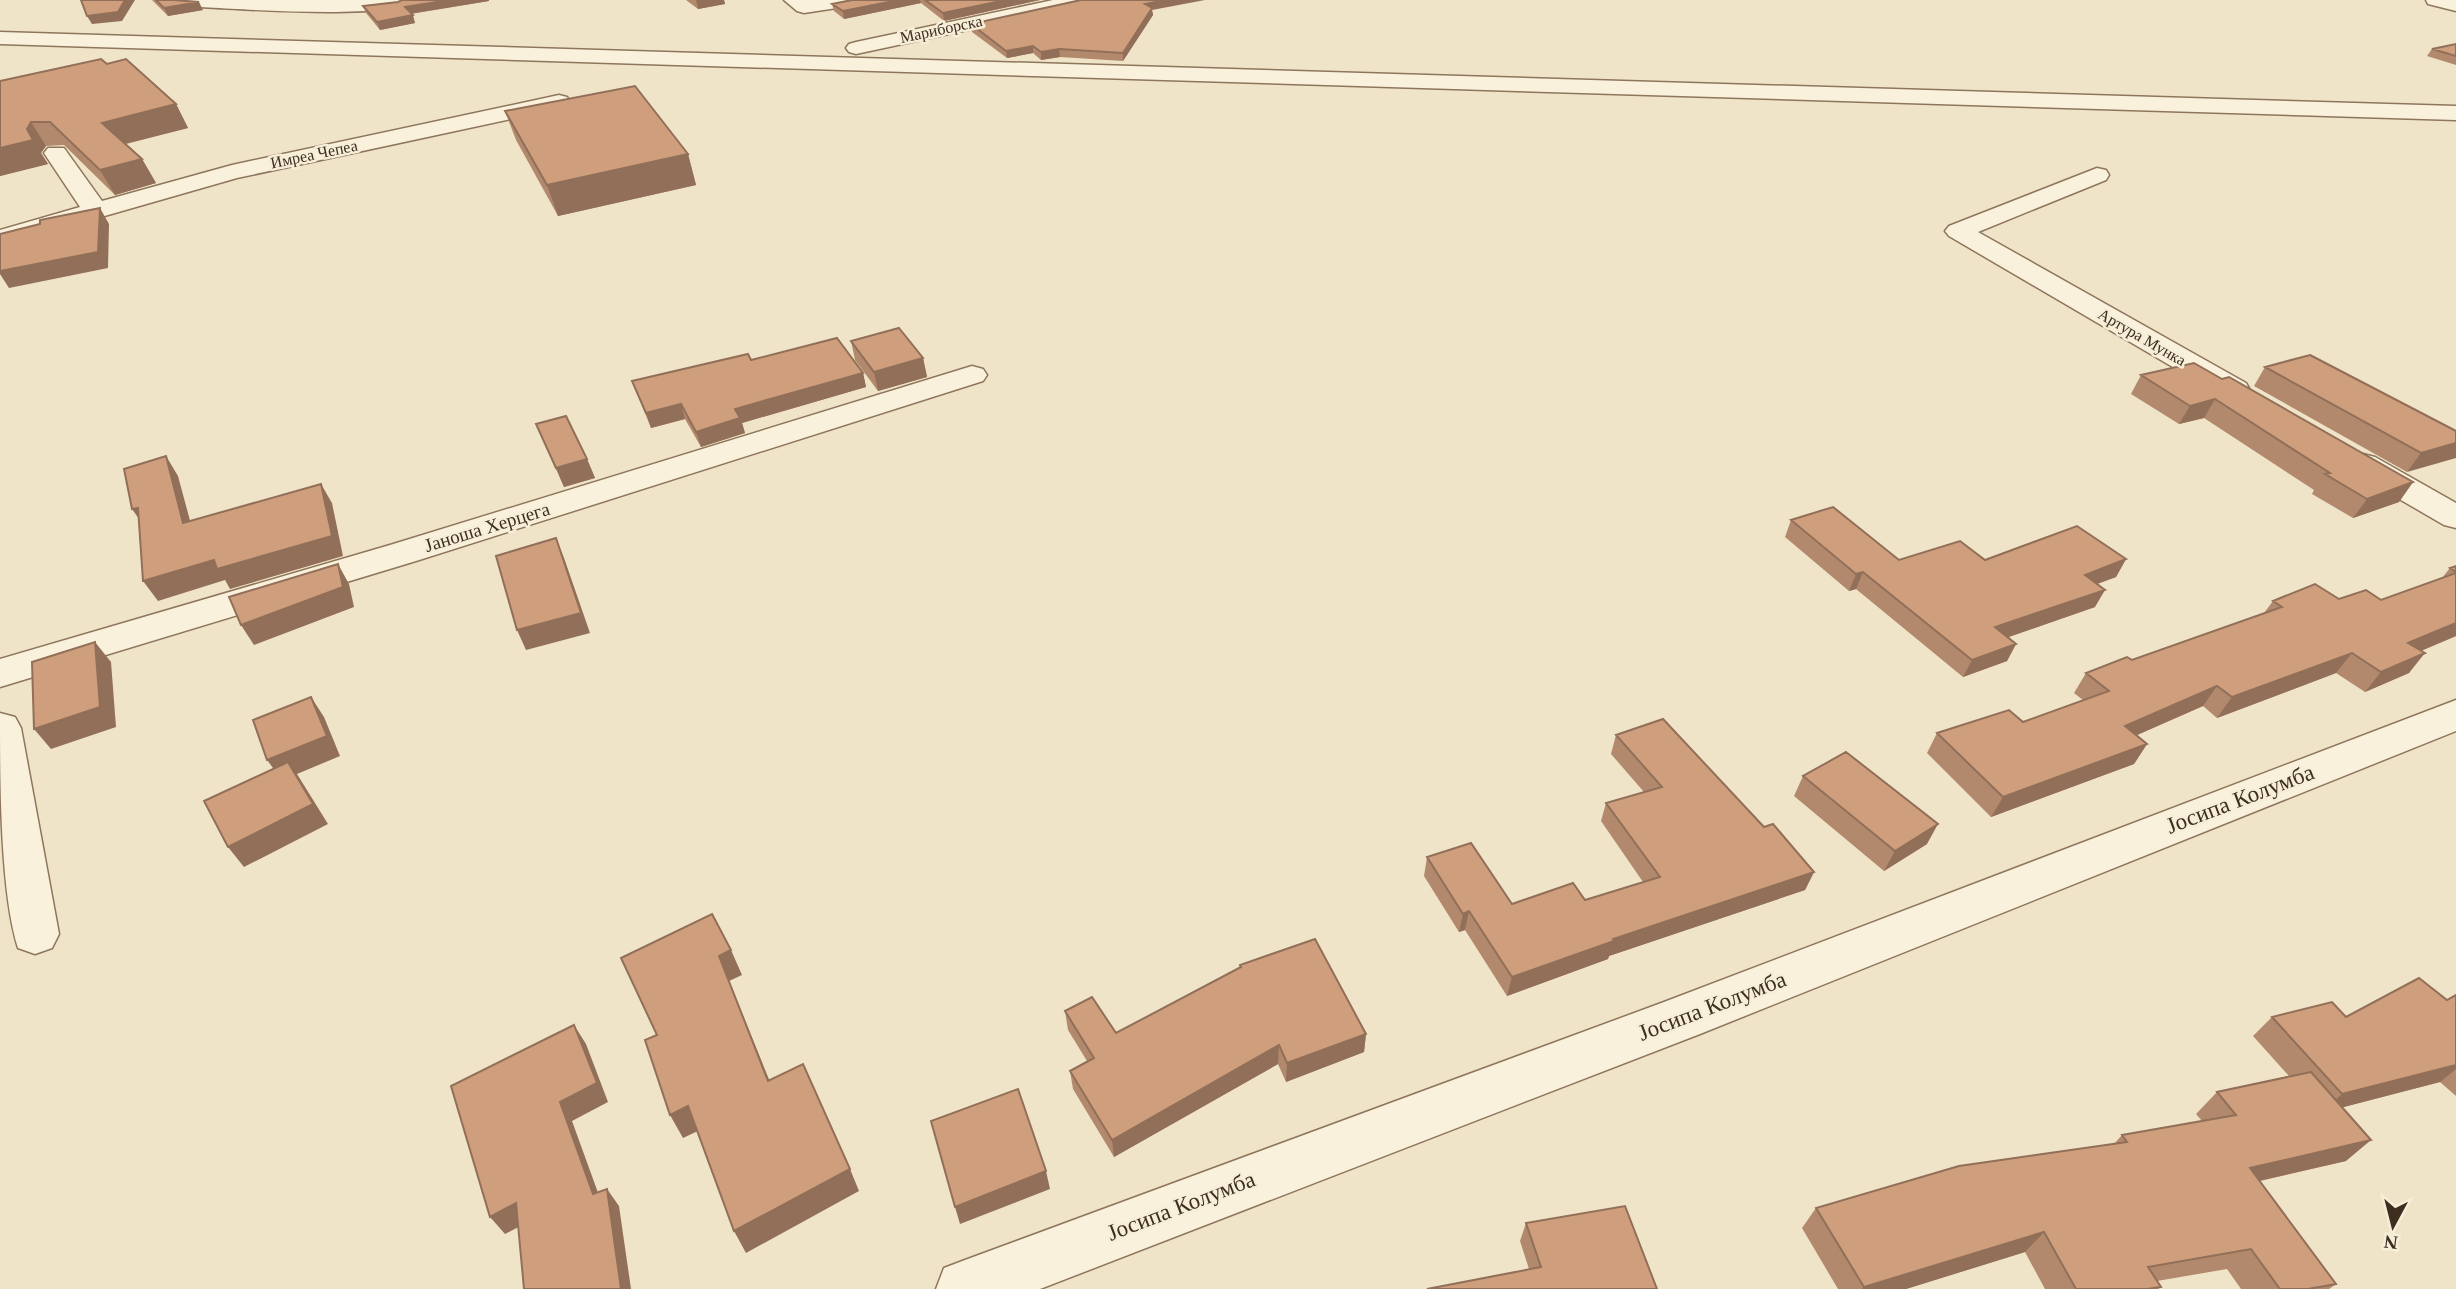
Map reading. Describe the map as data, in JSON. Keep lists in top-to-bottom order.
{
  "streets": {
    "street": [
      "Мариборска",
      "Имреа Чепеа",
      "Артура Мунка",
      "Јаноша Херцега",
      "Јосипа Колумба"
    ]
  },
  "north": "bottom"
}
